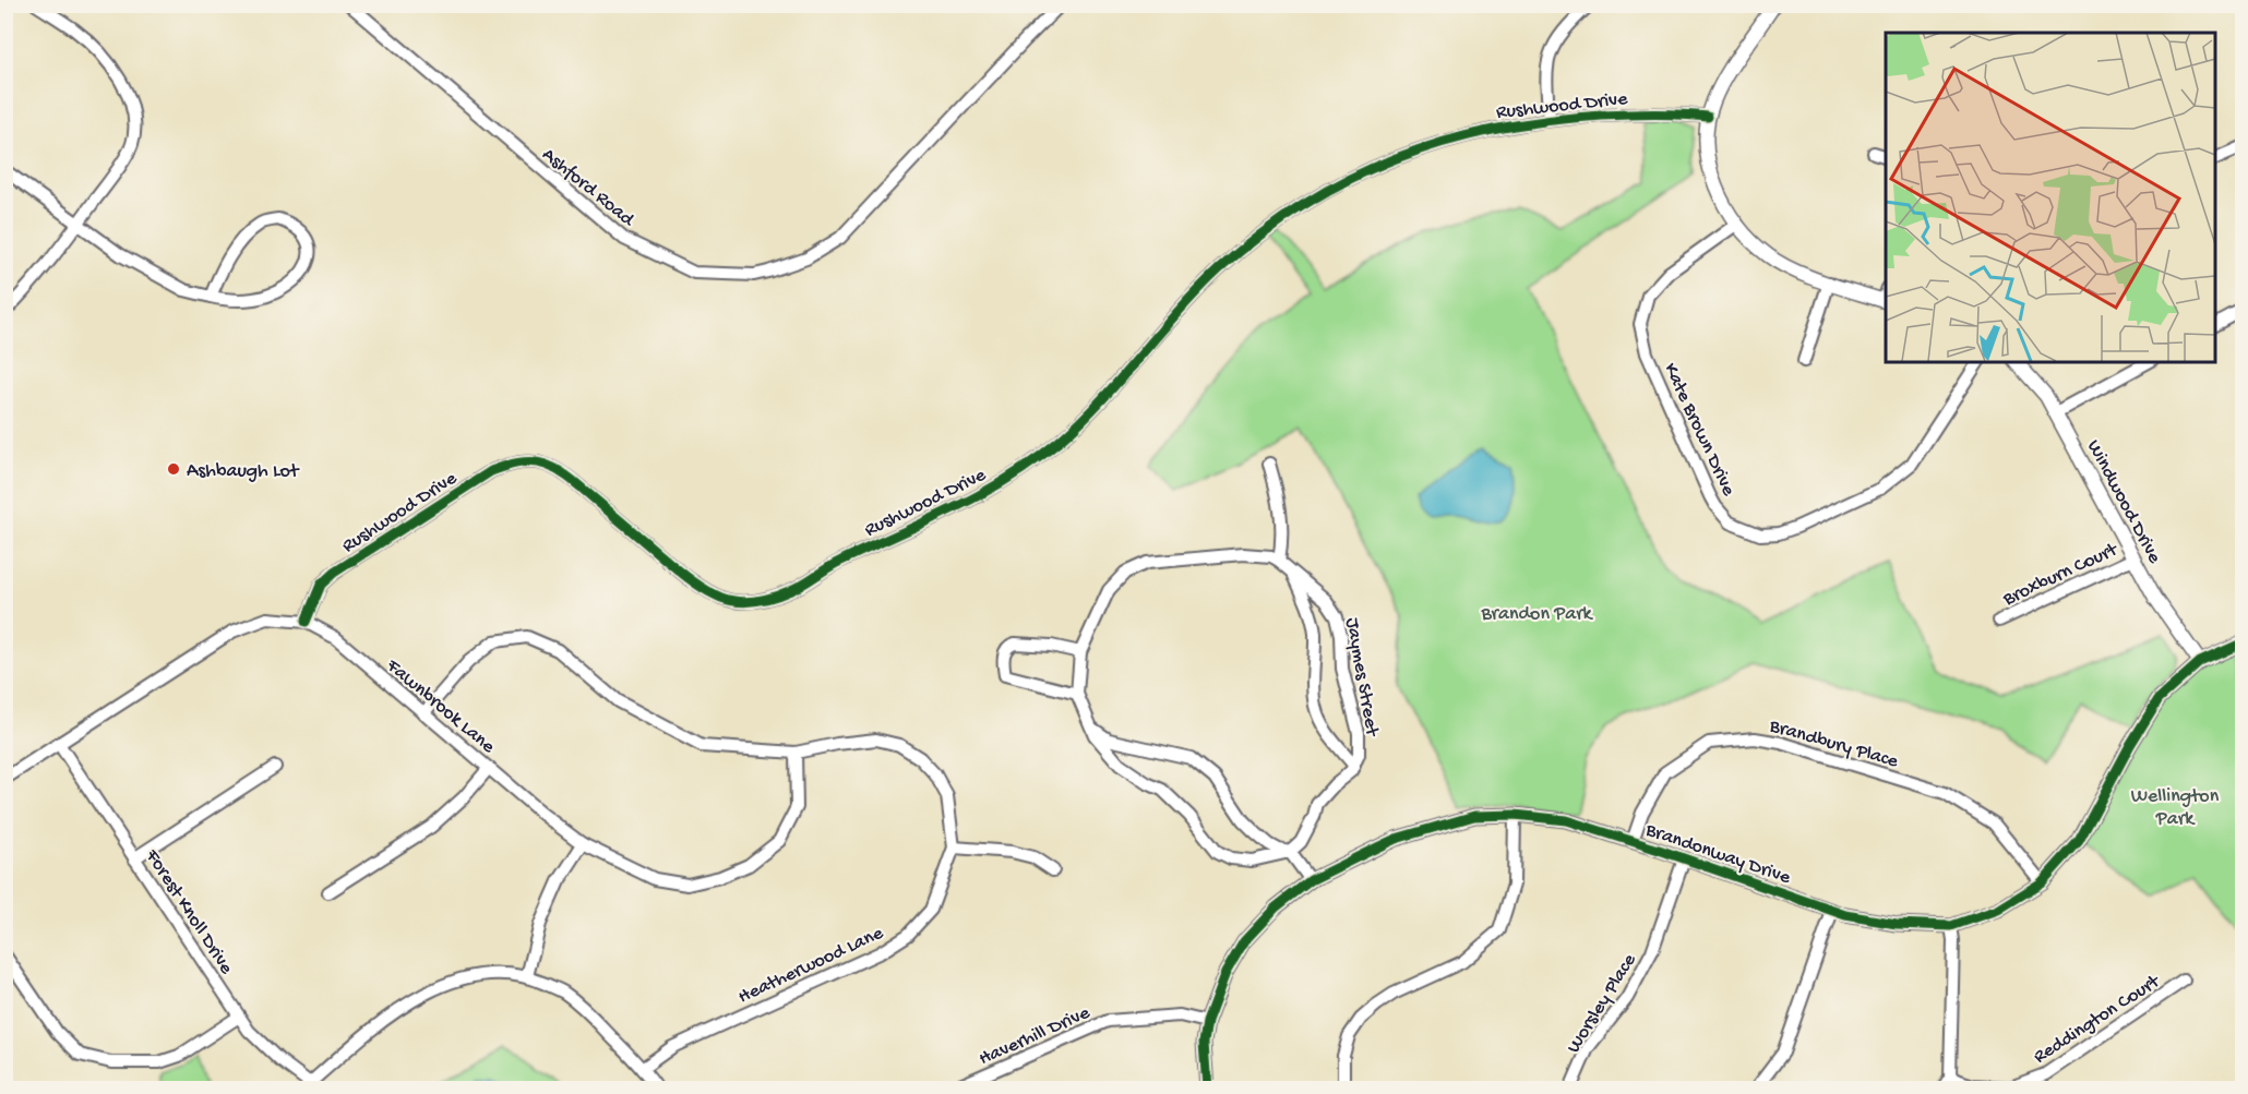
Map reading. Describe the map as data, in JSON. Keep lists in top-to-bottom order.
{
  "streets": {
    "street": [
      "Rushwood Drive",
      "Ashford Road",
      "Kate Brown Drive",
      "Windwood Drive",
      "Broxburn Court",
      "Jaymes Street",
      "Fawnbrook Lane",
      "Brandbury Place",
      "Brandonway Drive",
      "Forest Knoll Drive",
      "Heatherwood Lane",
      "Worsley Place",
      "Reddington Court",
      "Haverhill Drive"
    ]
  },
  "crossings": [
    ["Rushwood Drive", "Fawnbrook Lane"],
    ["Windwood Drive", "Broxburn Court"],
    ["Windwood Drive", "Brandonway Drive"],
    ["Fawnbrook Lane", "Forest Knoll Drive"],
    ["Fawnbrook Lane", "Heatherwood Lane"],
    ["Brandbury Place", "Brandonway Drive"],
    ["Brandonway Drive", "Worsley Place"],
    ["Brandonway Drive", "Haverhill Drive"]
  ],
  "parks": ["Brandon Park", "Wellington Park"],
  "places": ["Ashbaugh Lot"]
}
